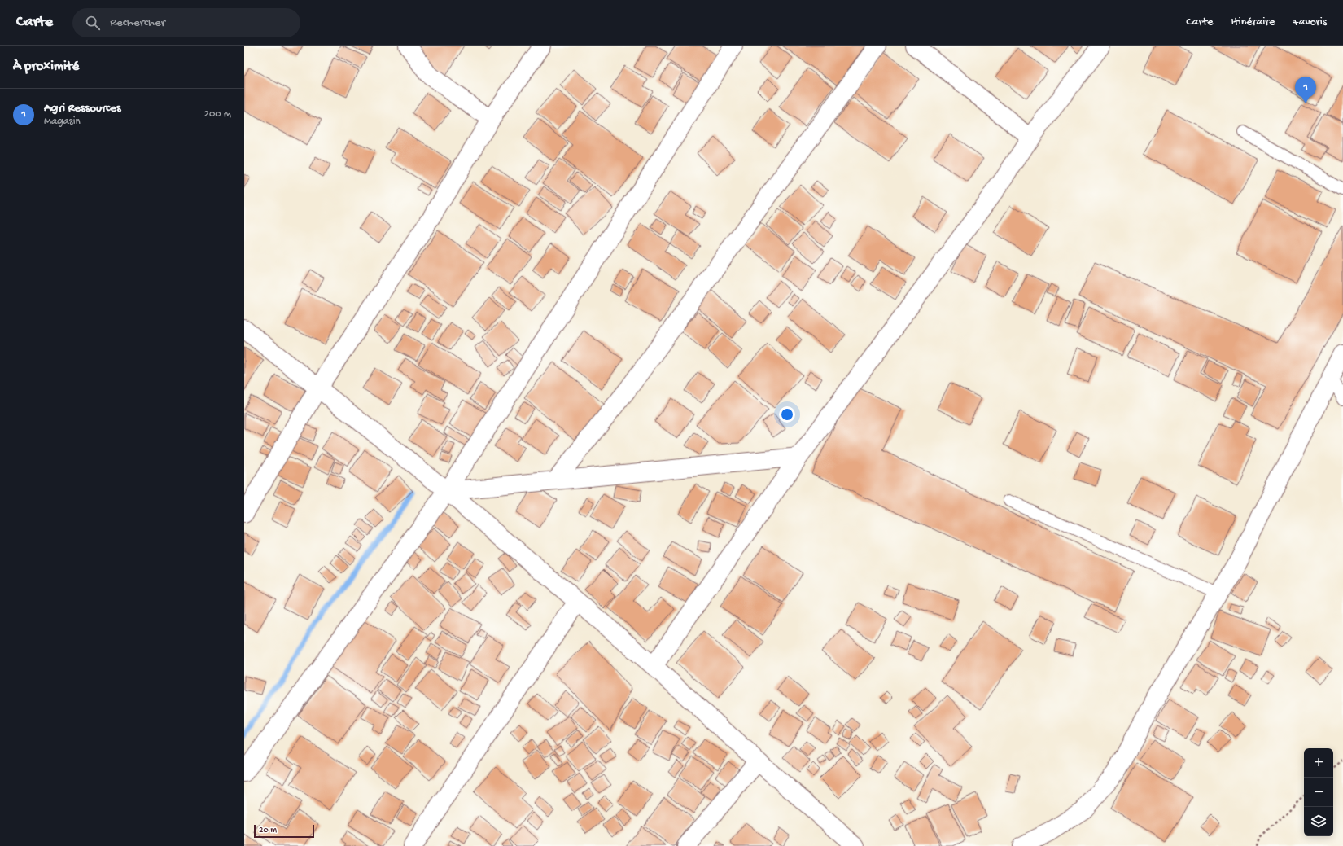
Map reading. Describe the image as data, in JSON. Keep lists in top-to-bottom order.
{
  "scale_bar": "20 m",
  "page": {
    "header": "Carte",
    "search": "Rechercher",
    "nav": ["Carte", "Itinéraire", "Favoris"],
    "heading": "À proximité",
    "pins": "1",
    "list": [
      {
        "mark": "1",
        "name": "Agri Ressources",
        "note": "Magasin",
        "value": "200 m"
      }
    ],
    "map_buttons": ["+", "−"],
    "scale": "20 m"
  }
}
